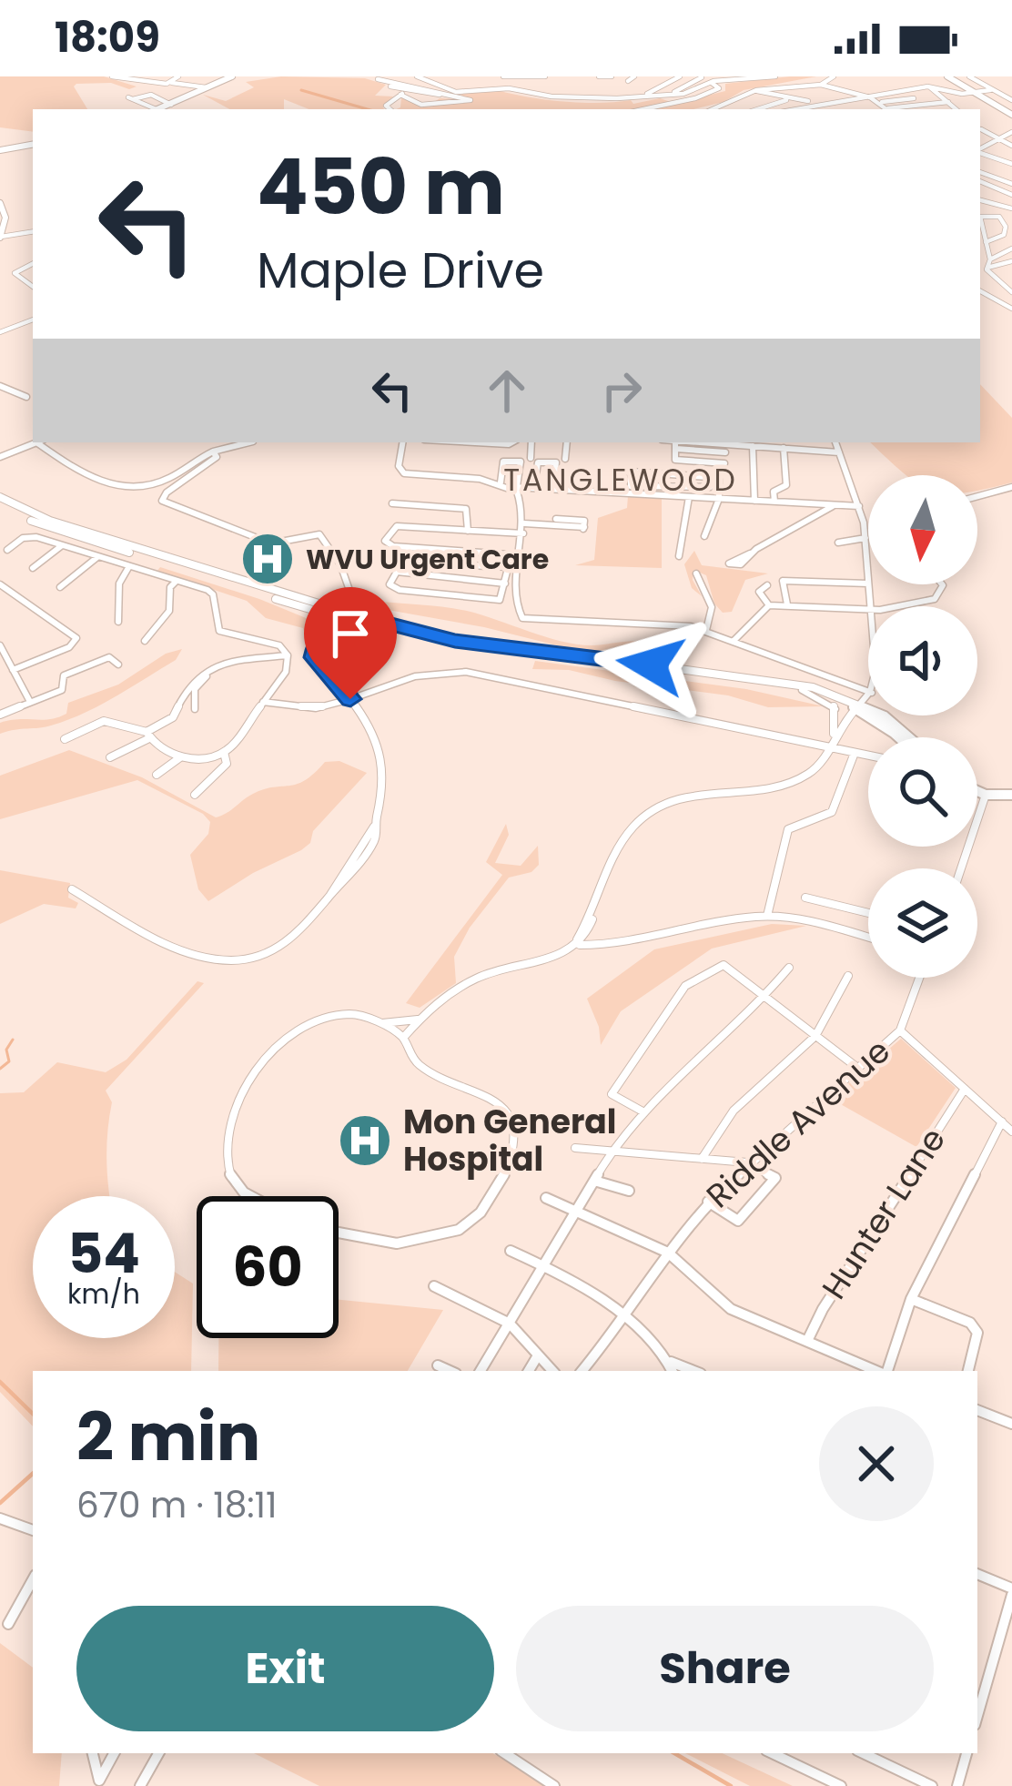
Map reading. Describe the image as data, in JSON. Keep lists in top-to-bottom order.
{
  "streets": {
    "street": ["Riddle Avenue", "Hunter Lane"]
  },
  "districts": ["TANGLEWOOD"],
  "places": {
    "hospital": ["WVU Urgent Care", "Mon General Hospital"]
  },
  "north": "bottom",
  "page": {
    "status": "18:09",
    "turn": ["450 m", "Maple Drive"],
    "speed": "54 km/h",
    "limit": "60",
    "heading": ["2 min", "670 m · 18:11"],
    "buttons": ["Exit", "Share"]
  }
}
